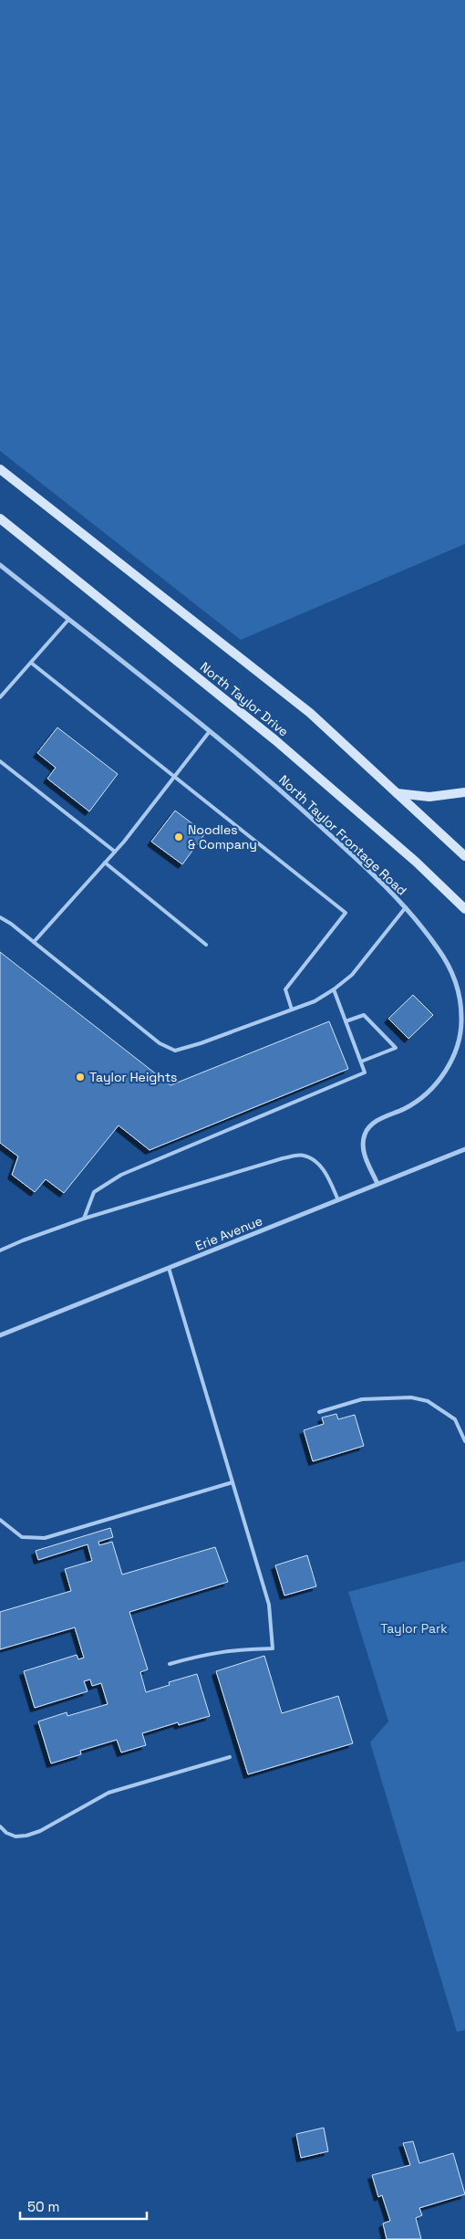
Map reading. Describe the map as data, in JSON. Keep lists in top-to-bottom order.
{
  "streets": {
    "main road": ["North Taylor Drive"],
    "street": ["North Taylor Frontage Road", "Erie Avenue"]
  },
  "crossings": [
    ["North Taylor Frontage Road", "Erie Avenue"]
  ],
  "parks": ["Taylor Park"],
  "places": ["Noodles & Company", "Taylor Heights"],
  "scale_bar": "50 m"
}
